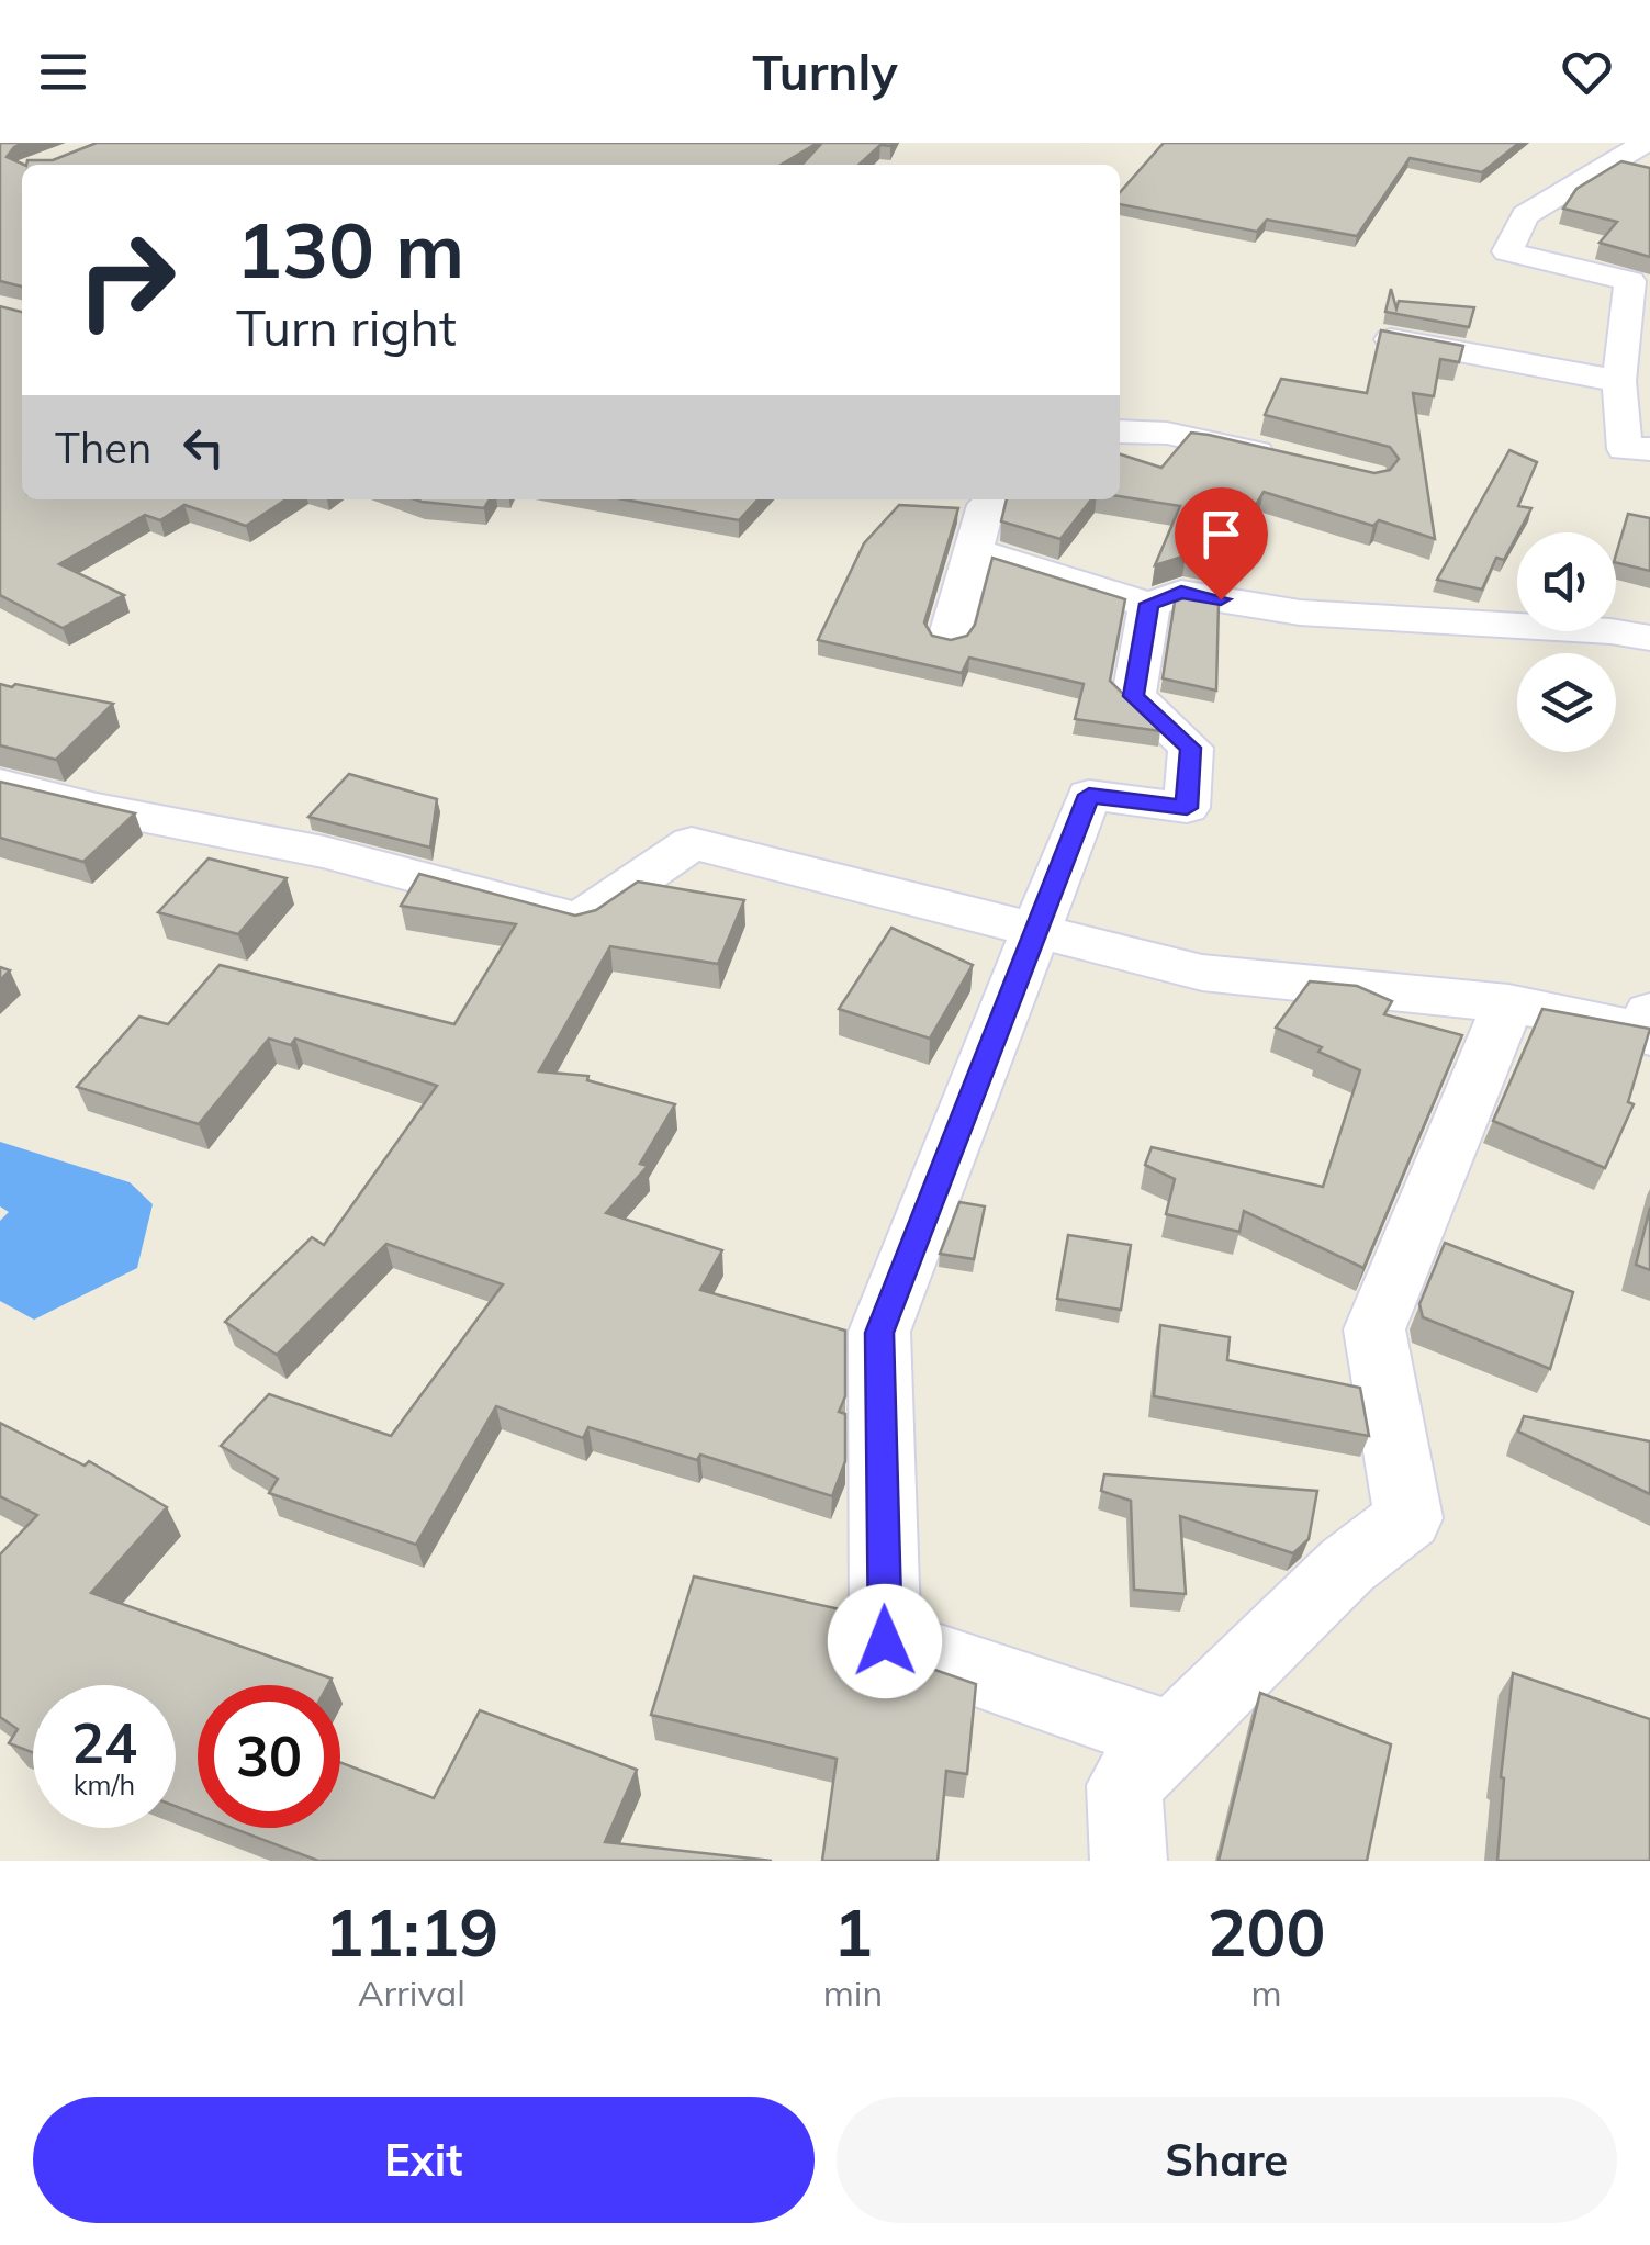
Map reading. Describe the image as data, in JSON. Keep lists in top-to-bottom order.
{
  "page": {
    "header": "Turnly",
    "turn": ["130 m", "Turn right"],
    "then": "Then",
    "speed": "24 km/h",
    "limit": "30",
    "eta": [
      "11:19",
      "Arrival",
      "1",
      "min",
      "200",
      "m"
    ],
    "buttons": ["Exit", "Share"]
  }
}
